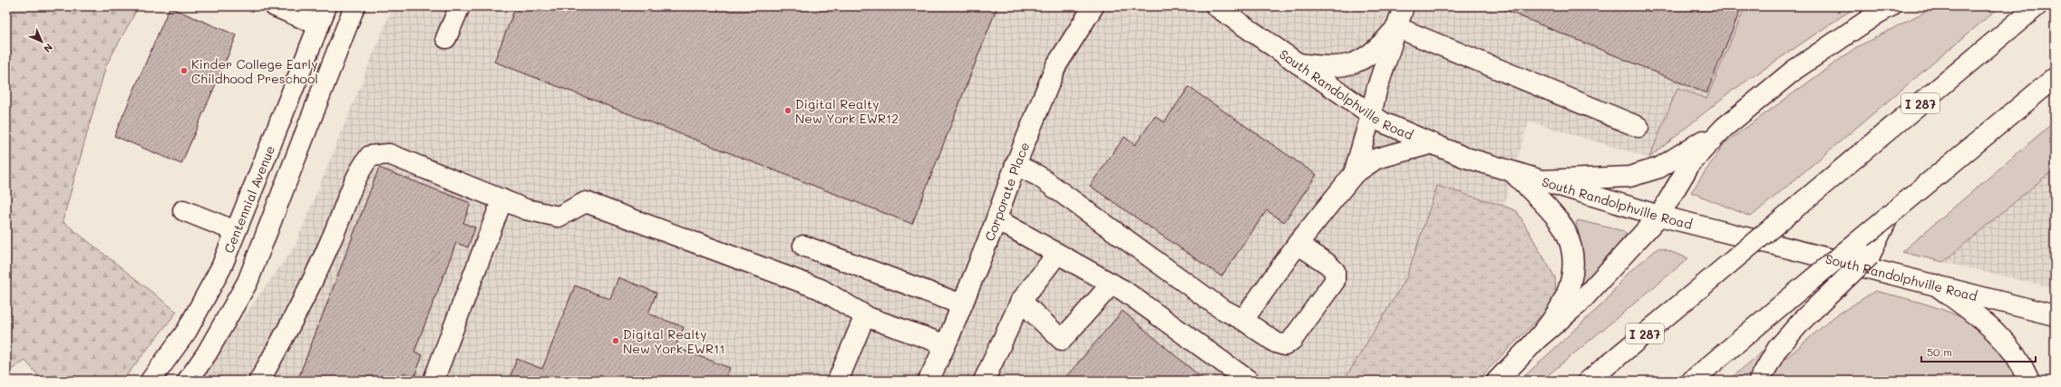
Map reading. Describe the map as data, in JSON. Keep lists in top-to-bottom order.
{
  "streets": {
    "main road": [
      "South Randolphville Road",
      "I 287",
      "Corporate Place",
      "Centennial Avenue"
    ]
  },
  "places": ["Kinder College Early Childhood Preschool", "Digital Realty New York EWR12", "Digital Realty New York EWR11"],
  "scale_bar": "50 m",
  "north": "bottom right"
}
